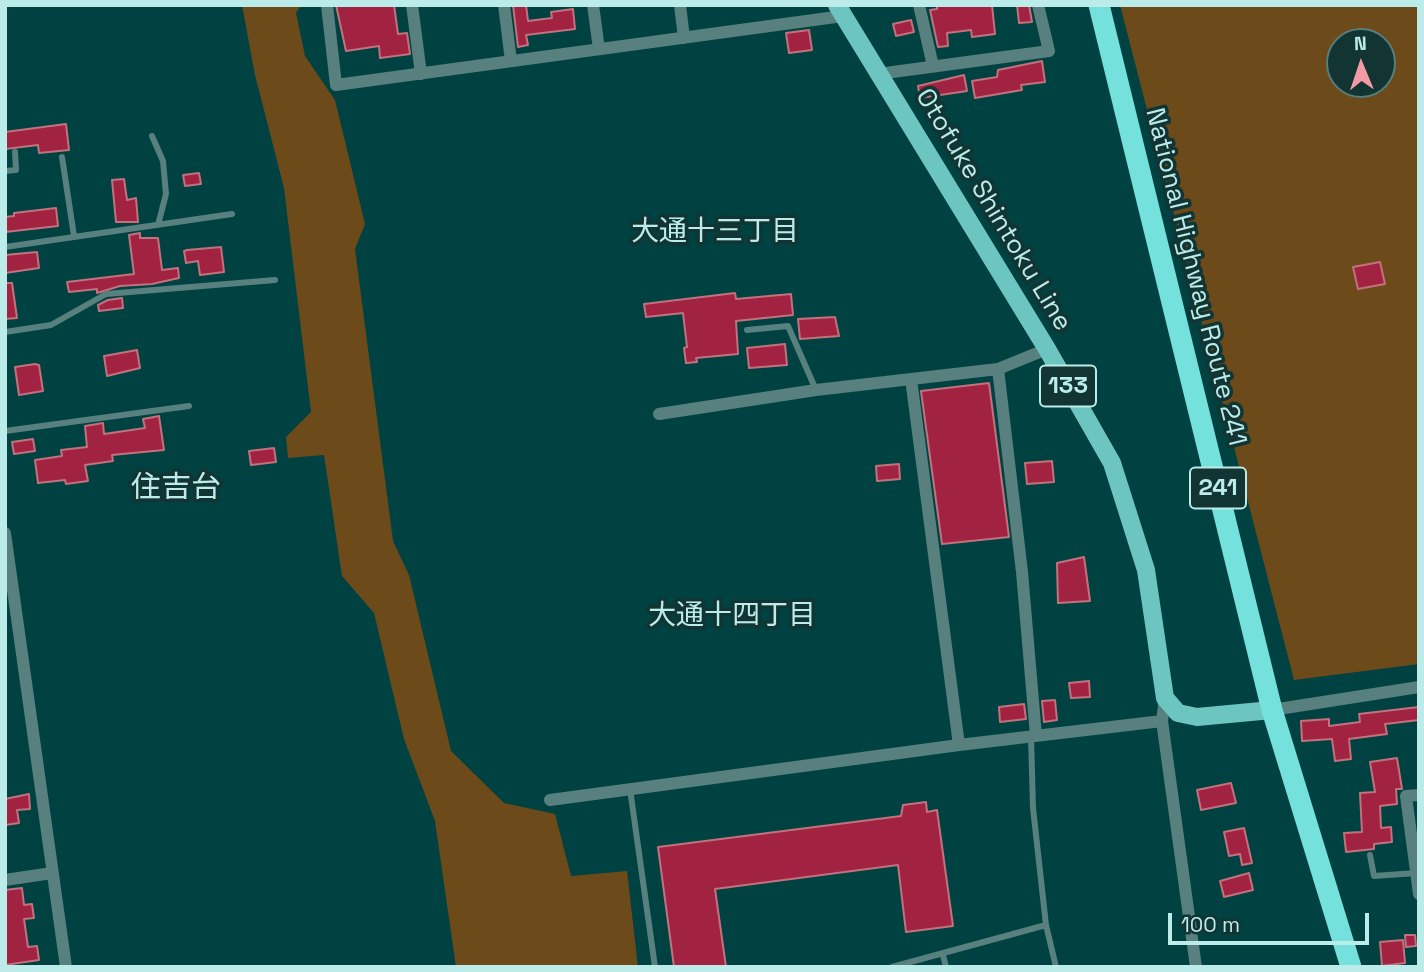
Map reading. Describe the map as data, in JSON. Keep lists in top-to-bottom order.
{
  "streets": {
    "highway": ["National Highway Route 241", "241"],
    "main road": ["Otofuke Shintoku Line", "133"]
  },
  "districts": ["大通十三丁目", "住吉台", "大通十四丁目"],
  "scale_bar": "100 m",
  "north": "top"
}
